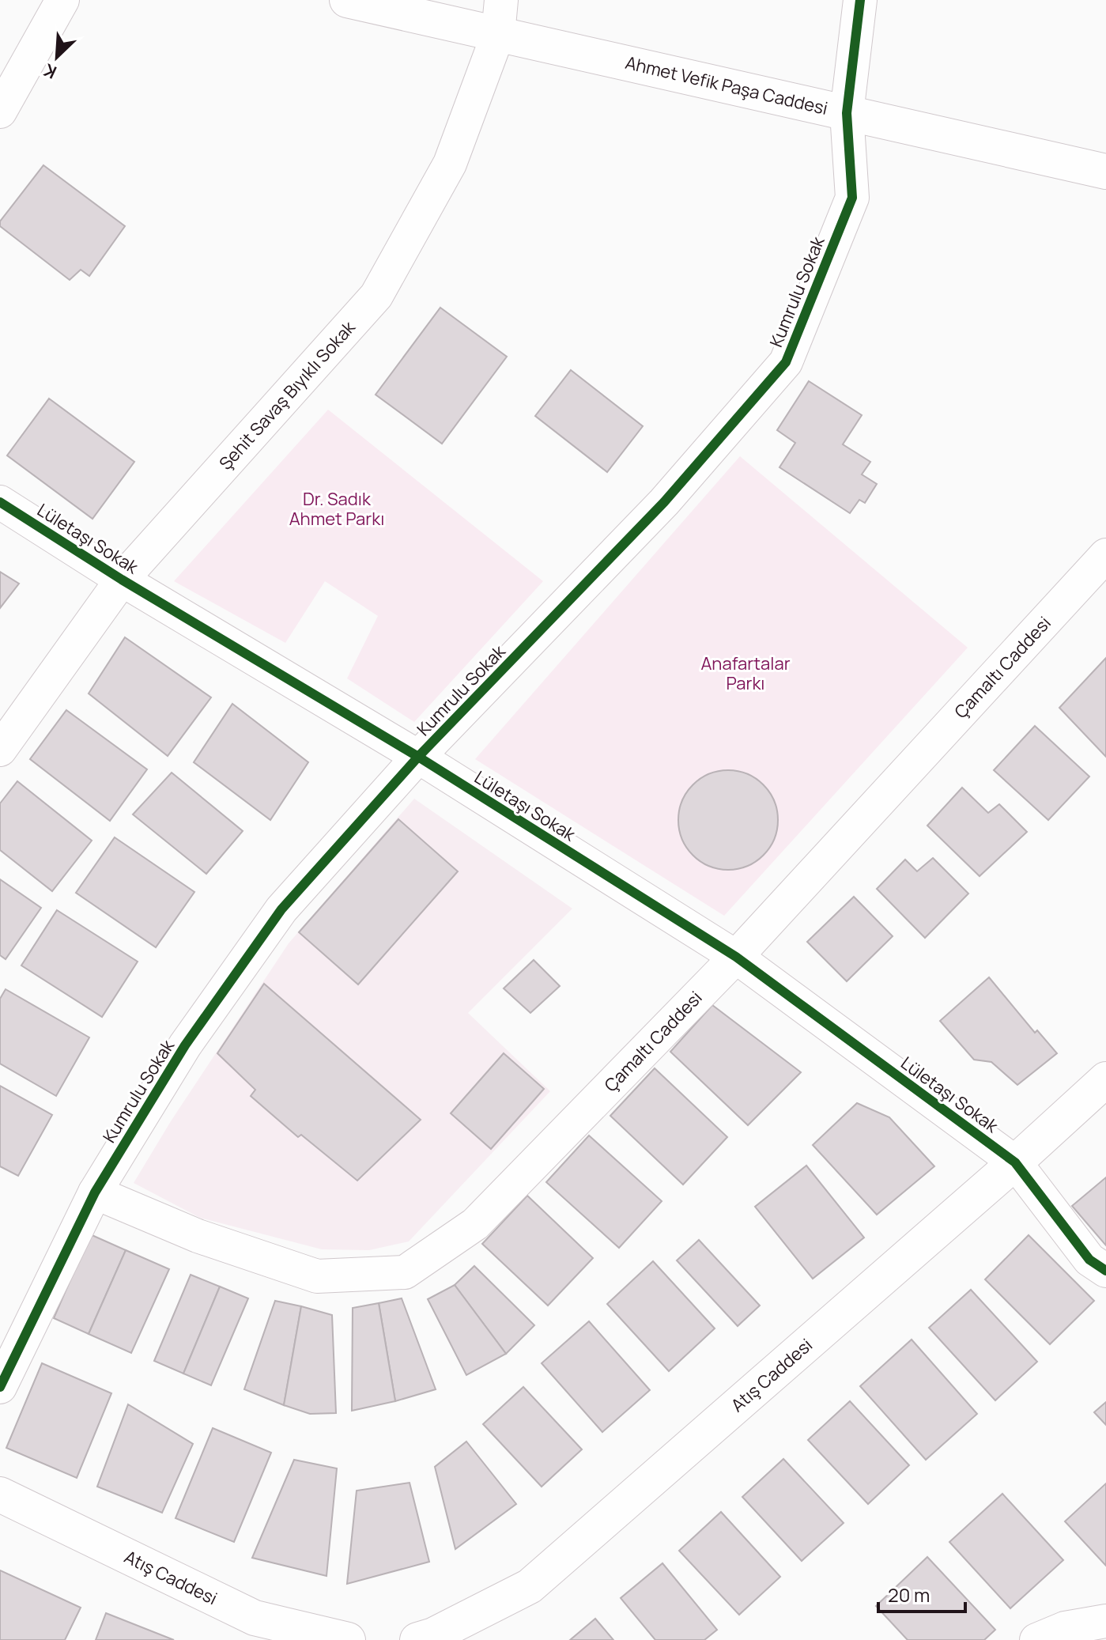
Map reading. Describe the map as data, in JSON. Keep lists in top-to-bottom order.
{
  "streets": {
    "street": [
      "Ahmet Vefik Paşa Caddesi",
      "Kumrulu Sokak",
      "Şehit Savaş Bıyıklı Sokak",
      "Lületaşı Sokak",
      "Çamaltı Caddesi",
      "Atış Caddesi"
    ]
  },
  "crossings": [
    ["Ahmet Vefik Paşa Caddesi", "Kumrulu Sokak"],
    ["Ahmet Vefik Paşa Caddesi", "Şehit Savaş Bıyıklı Sokak"],
    ["Kumrulu Sokak", "Lületaşı Sokak"],
    ["Kumrulu Sokak", "Çamaltı Caddesi"],
    ["Şehit Savaş Bıyıklı Sokak", "Lületaşı Sokak"],
    ["Lületaşı Sokak", "Çamaltı Caddesi"],
    ["Lületaşı Sokak", "Atış Caddesi"]
  ],
  "parks": ["Dr. Sadık Ahmet Parkı", "Anafartalar Parkı"],
  "scale_bar": "20 m",
  "north": "bottom left"
}
